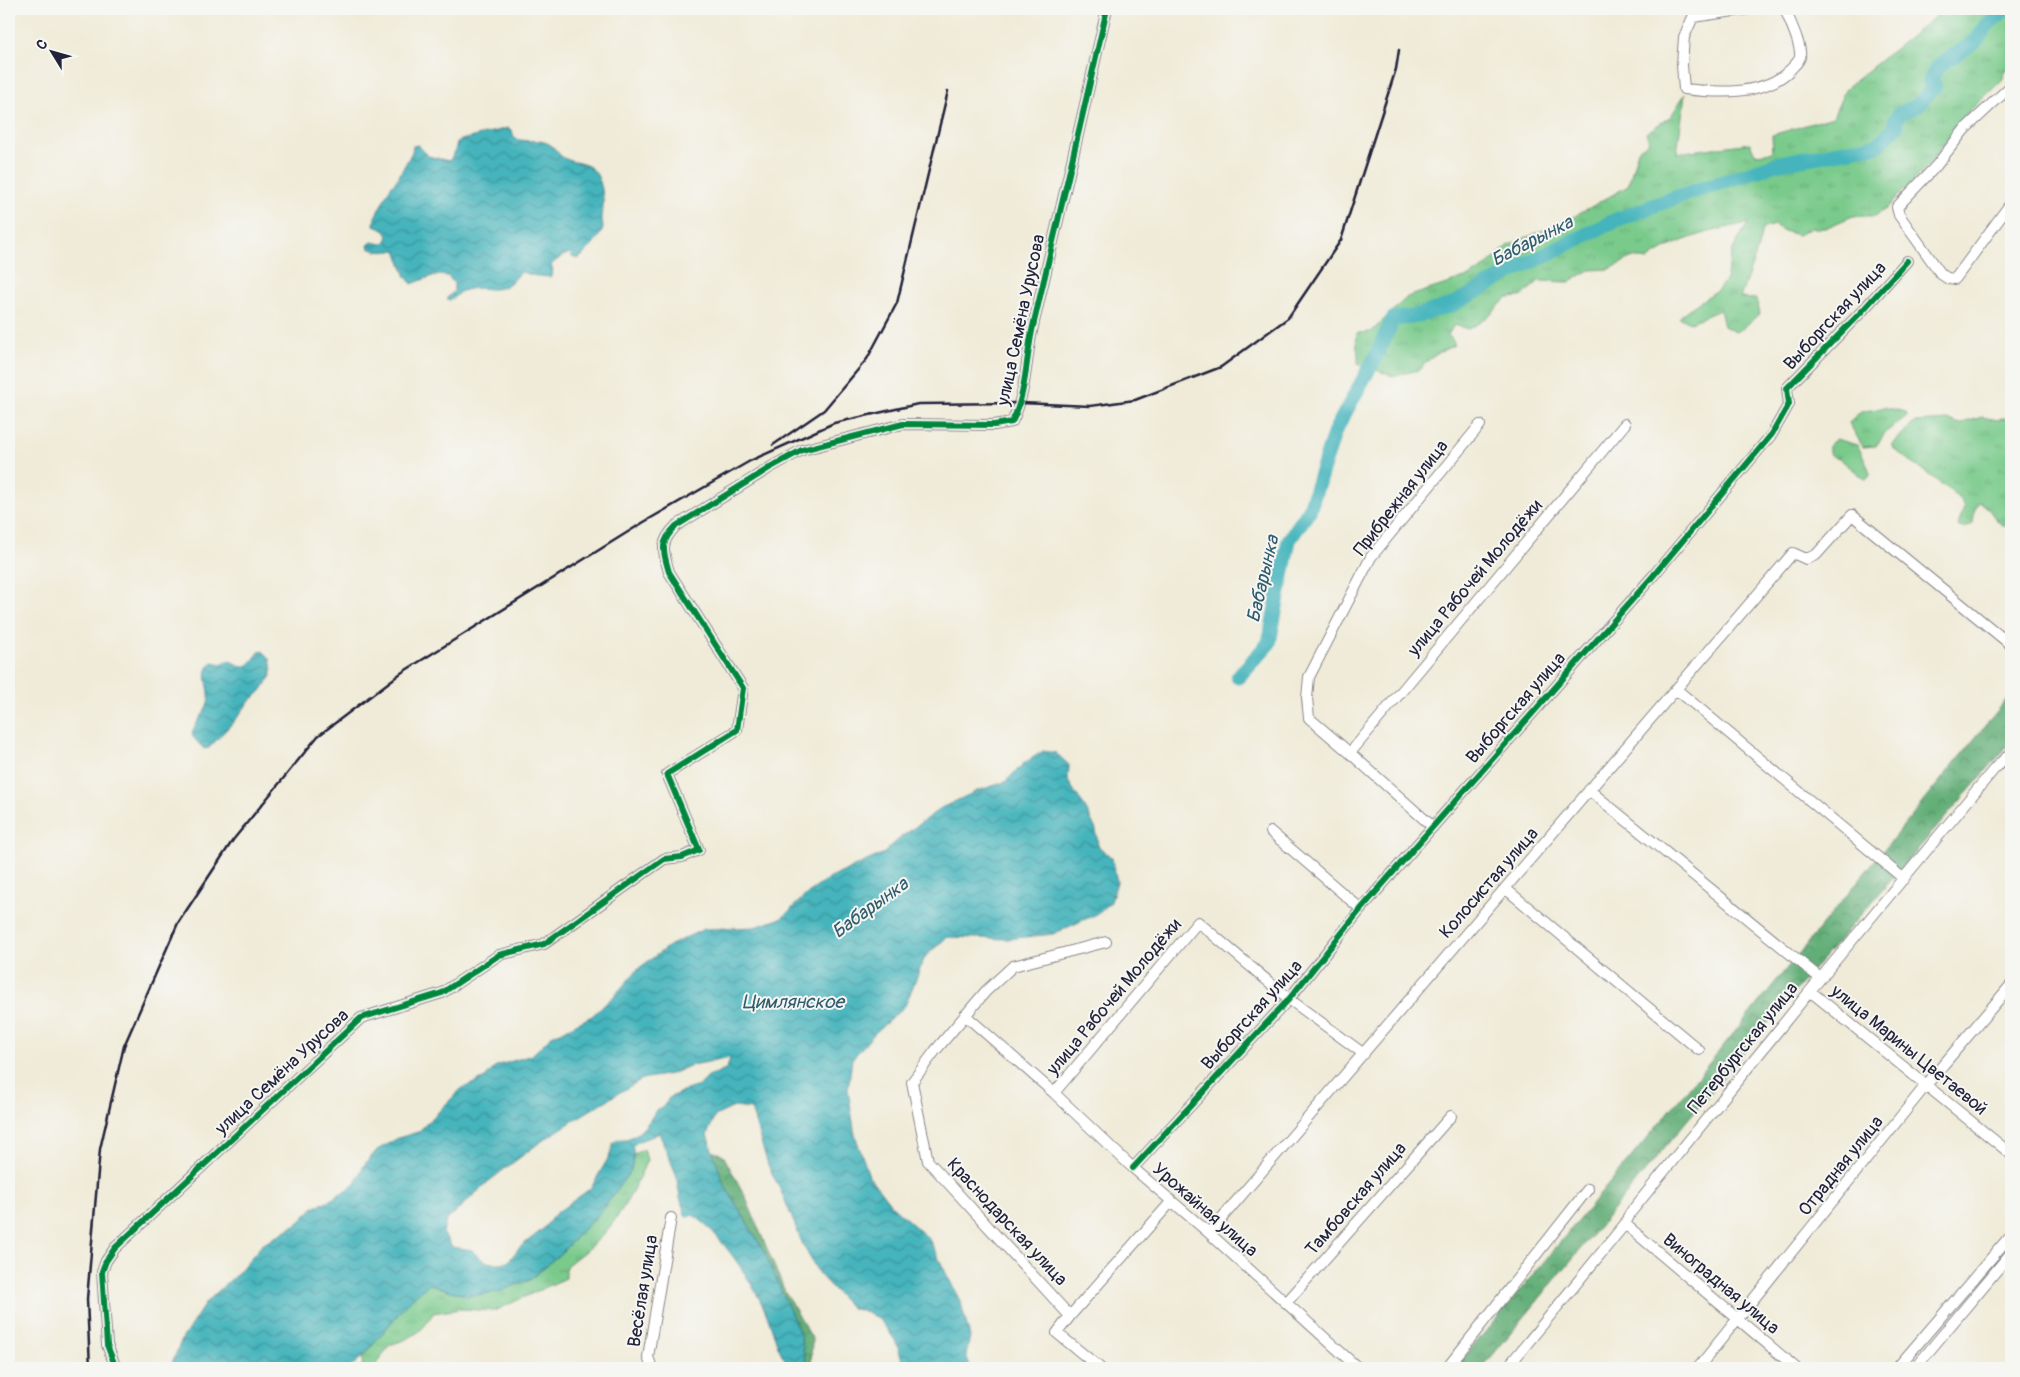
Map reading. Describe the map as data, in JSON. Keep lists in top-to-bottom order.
{
  "streets": {
    "street": [
      "Выборгская улица",
      "улица Семёна Урусова",
      "Прибрежная улица",
      "улица Рабочей Молодёжи",
      "Колосистая улица",
      "Петербургская улица",
      "улица Марины Цветаевой",
      "Отрадная улица",
      "Тамбовская улица",
      "Урожайная улица",
      "Краснодарская улица",
      "Виноградная улица",
      "Весёлая улица"
    ]
  },
  "crossings": [
    ["Выборгская улица", "Прибрежная улица"],
    ["Выборгская улица", "улица Рабочей Молодёжи"],
    ["Выборгская улица", "Урожайная улица"],
    ["Прибрежная улица", "улица Рабочей Молодёжи"],
    ["улица Рабочей Молодёжи", "Урожайная улица"],
    ["Колосистая улица", "Урожайная улица"],
    ["Петербургская улица", "улица Марины Цветаевой"],
    ["Петербургская улица", "Виноградная улица"],
    ["улица Марины Цветаевой", "Отрадная улица"],
    ["Отрадная улица", "Виноградная улица"],
    ["Тамбовская улица", "Урожайная улица"],
    ["Урожайная улица", "Краснодарская улица"]
  ],
  "water": ["Бабарынка", "Цимлянское"],
  "north": "top left"
}
